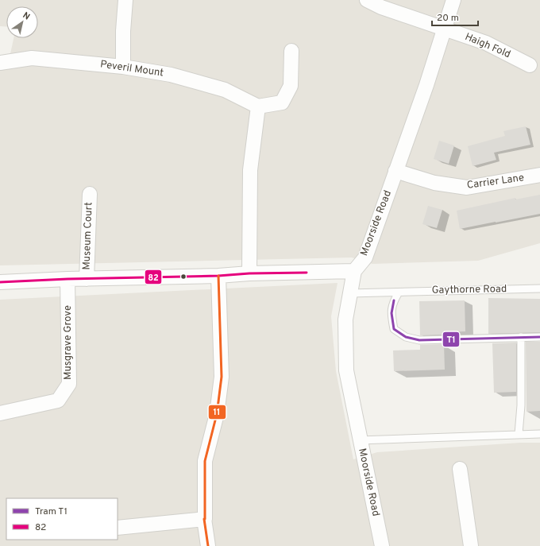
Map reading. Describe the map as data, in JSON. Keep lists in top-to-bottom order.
{
  "streets": {
    "street": [
      "Haigh Fold",
      "Peveril Mount",
      "Carrier Lane",
      "Moorside Road",
      "Museum Court",
      "Musgrave Grove"
    ],
    "lane": ["Gaythorne Road"]
  },
  "crossings": [
    ["Haigh Fold", "Moorside Road"],
    ["Carrier Lane", "Moorside Road"],
    ["Moorside Road", "Gaythorne Road"]
  ],
  "lines": ["transit line 82", "transit line 11", "tram line T1"],
  "legend": ["Tram T1", "82"],
  "scale_bar": "20 m",
  "north": "top right"
}
